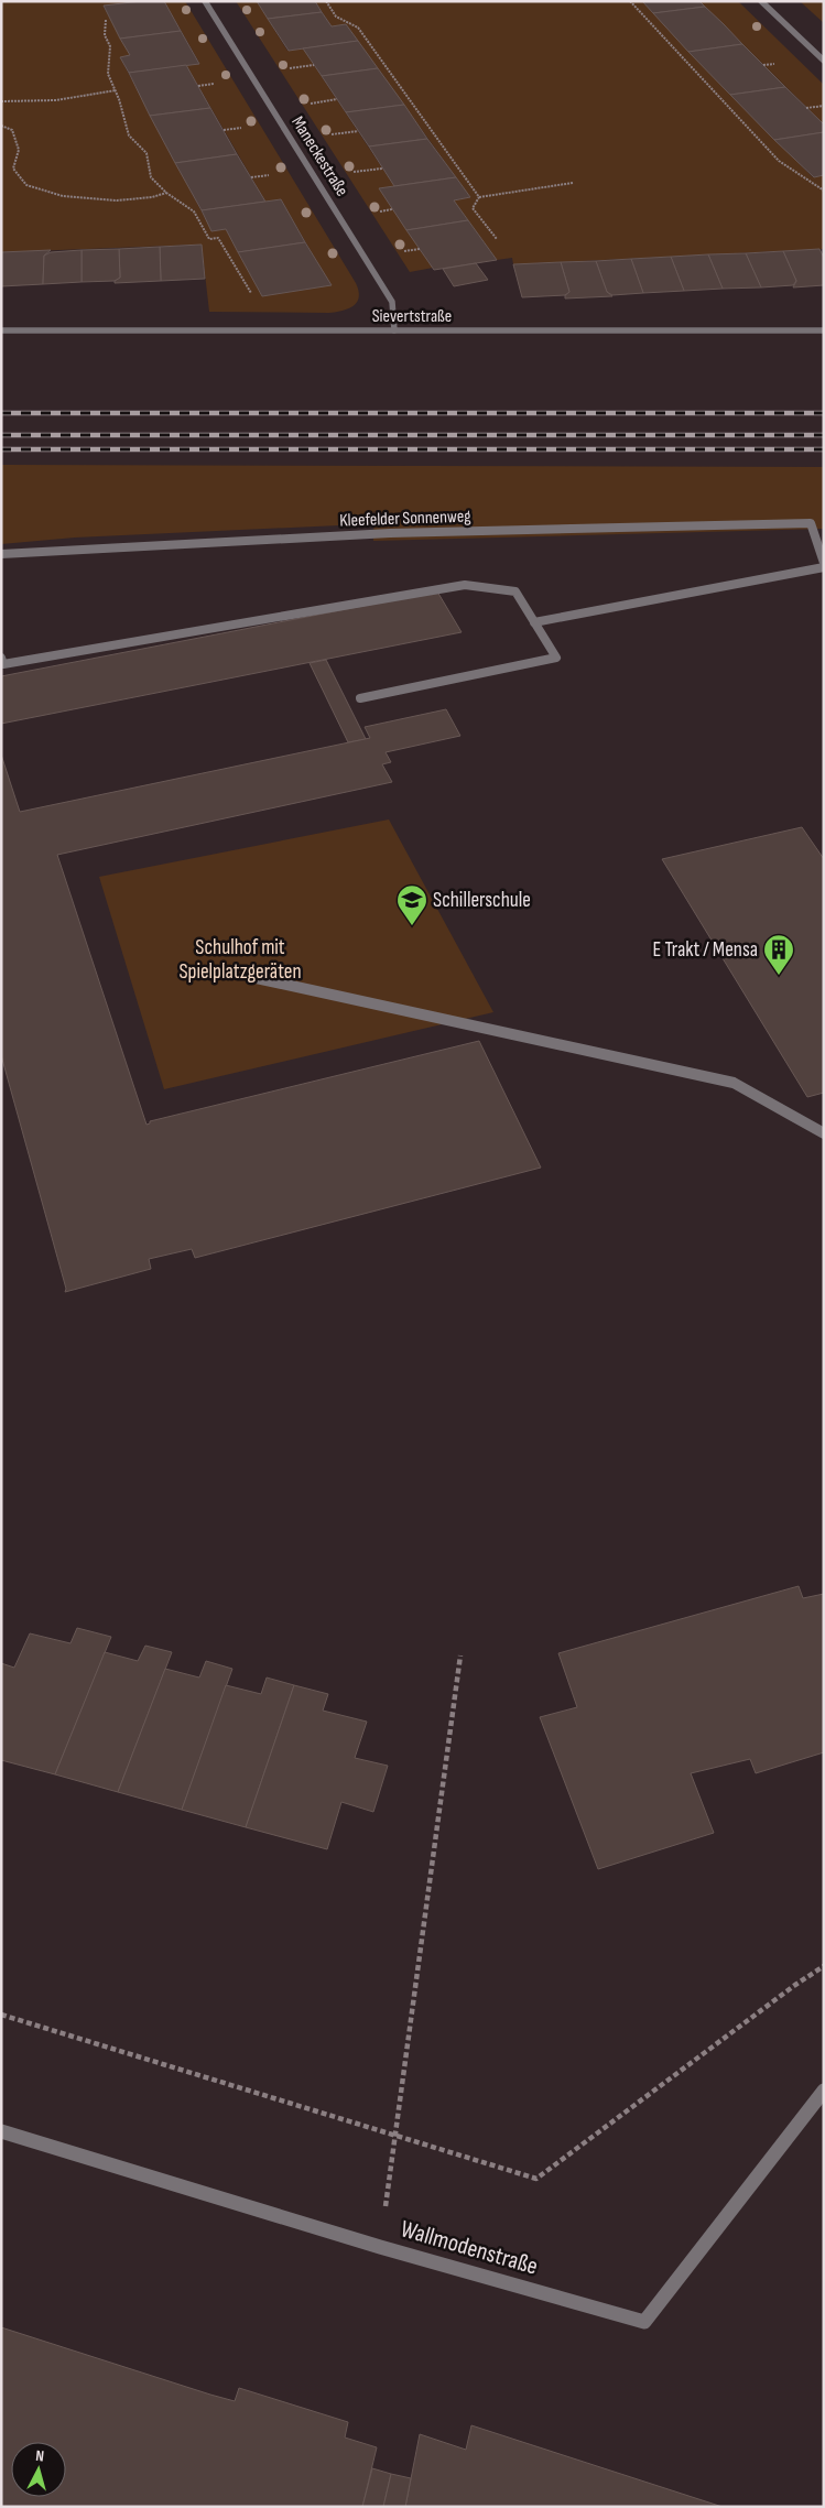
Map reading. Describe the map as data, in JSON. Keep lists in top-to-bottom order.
{
  "streets": {
    "street": [
      "Maneckestraße",
      "Sievertstraße",
      "Kleefelder Sonnenweg",
      "Wallmodenstraße"
    ]
  },
  "crossings": [
    ["Maneckestraße", "Sievertstraße"]
  ],
  "parks": ["Schulhof mit Spielplatzgeräten"],
  "places": {
    "school or university": ["Schillerschule"],
    "building": ["E Trakt / Mensa"]
  },
  "north": "top"
}
